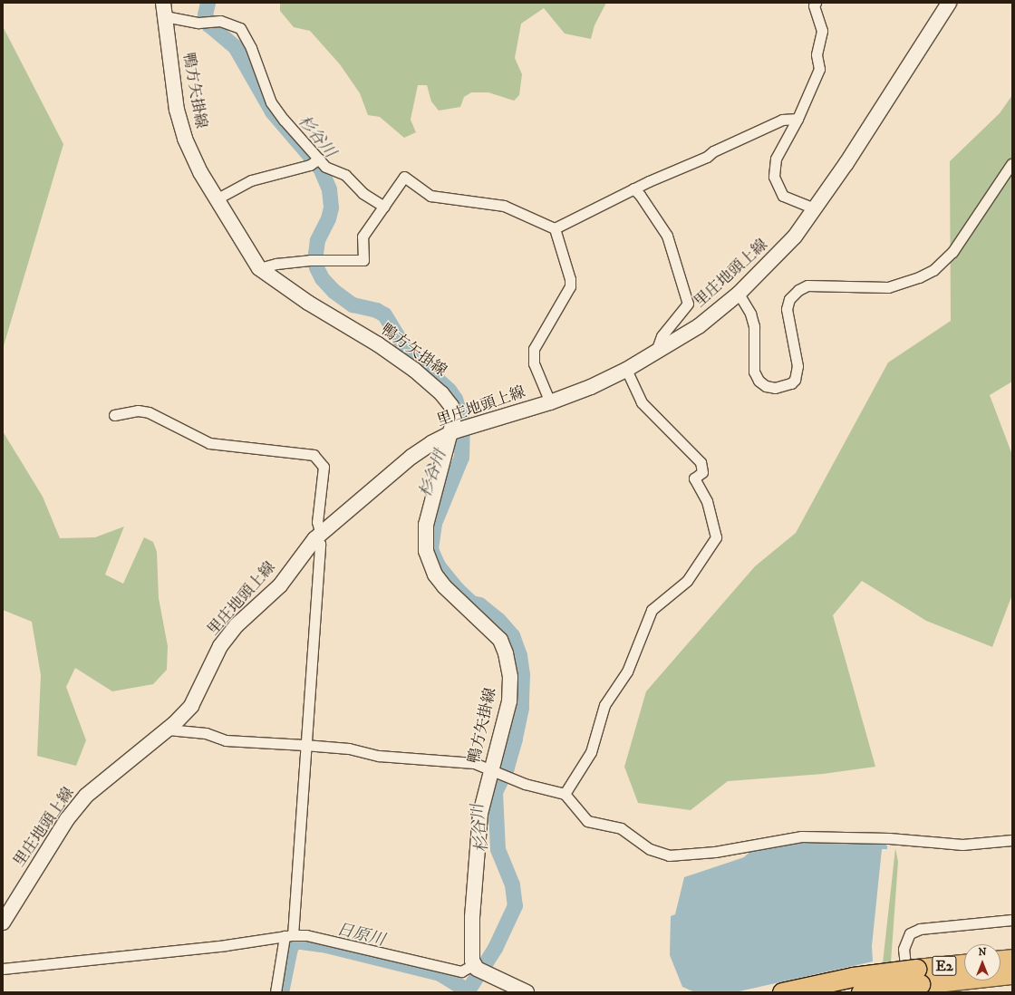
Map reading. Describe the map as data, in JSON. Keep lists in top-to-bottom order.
{
  "streets": {
    "highway": ["E2"],
    "main road": ["鴨方矢掛線", "里庄地頭上線"]
  },
  "crossings": [
    ["鴨方矢掛線", "里庄地頭上線"]
  ],
  "water": ["杉谷川", "日原川"],
  "north": "top"
}
